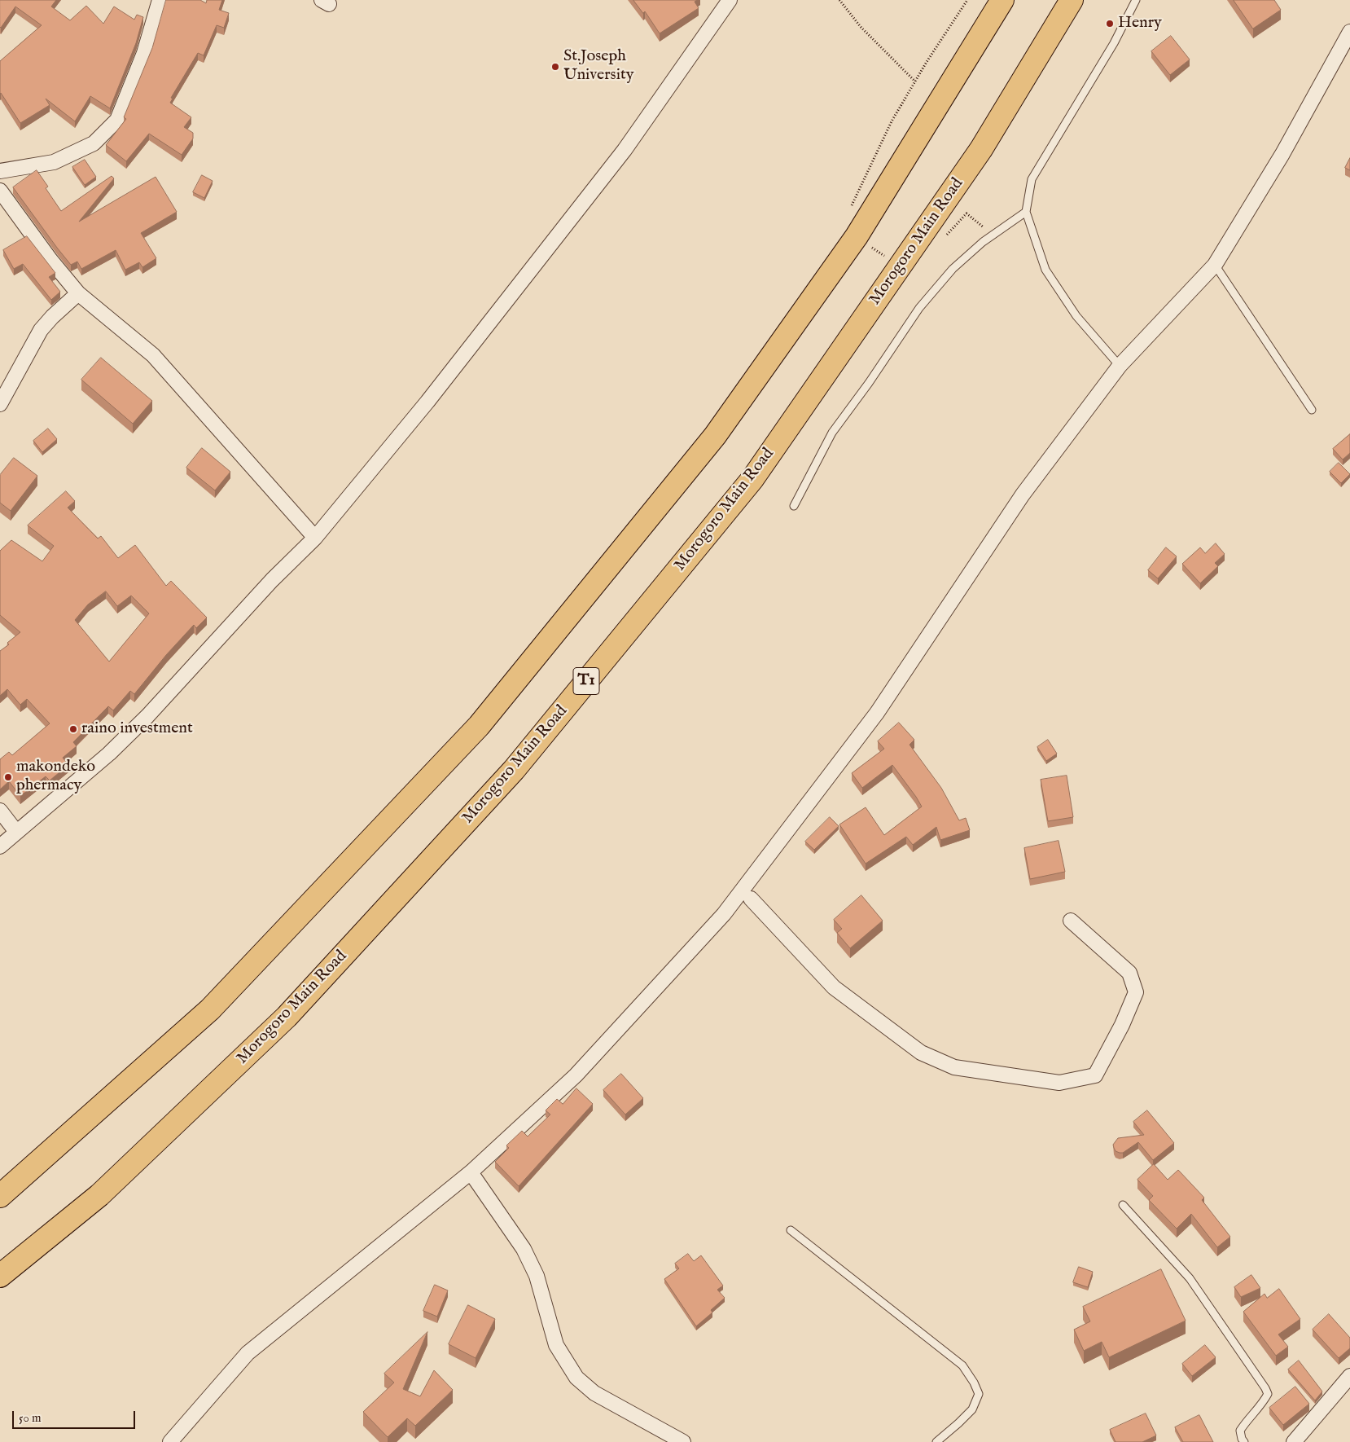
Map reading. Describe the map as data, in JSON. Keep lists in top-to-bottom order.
{
  "streets": {
    "highway": ["Morogoro Main Road", "T1"]
  },
  "places": [
    "Henry",
    "St.Joseph University",
    "raino investment",
    "makondeko phermacy"
  ],
  "scale_bar": "50 m"
}
